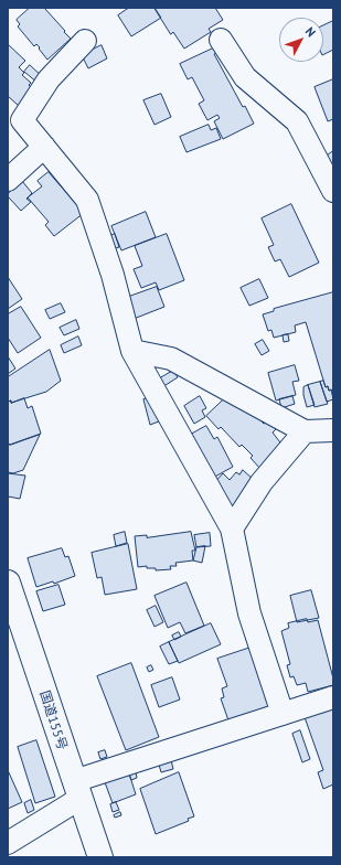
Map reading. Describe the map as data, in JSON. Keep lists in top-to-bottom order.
{
  "streets": {
    "highway": ["国道155号"]
  },
  "north": "top right"
}
